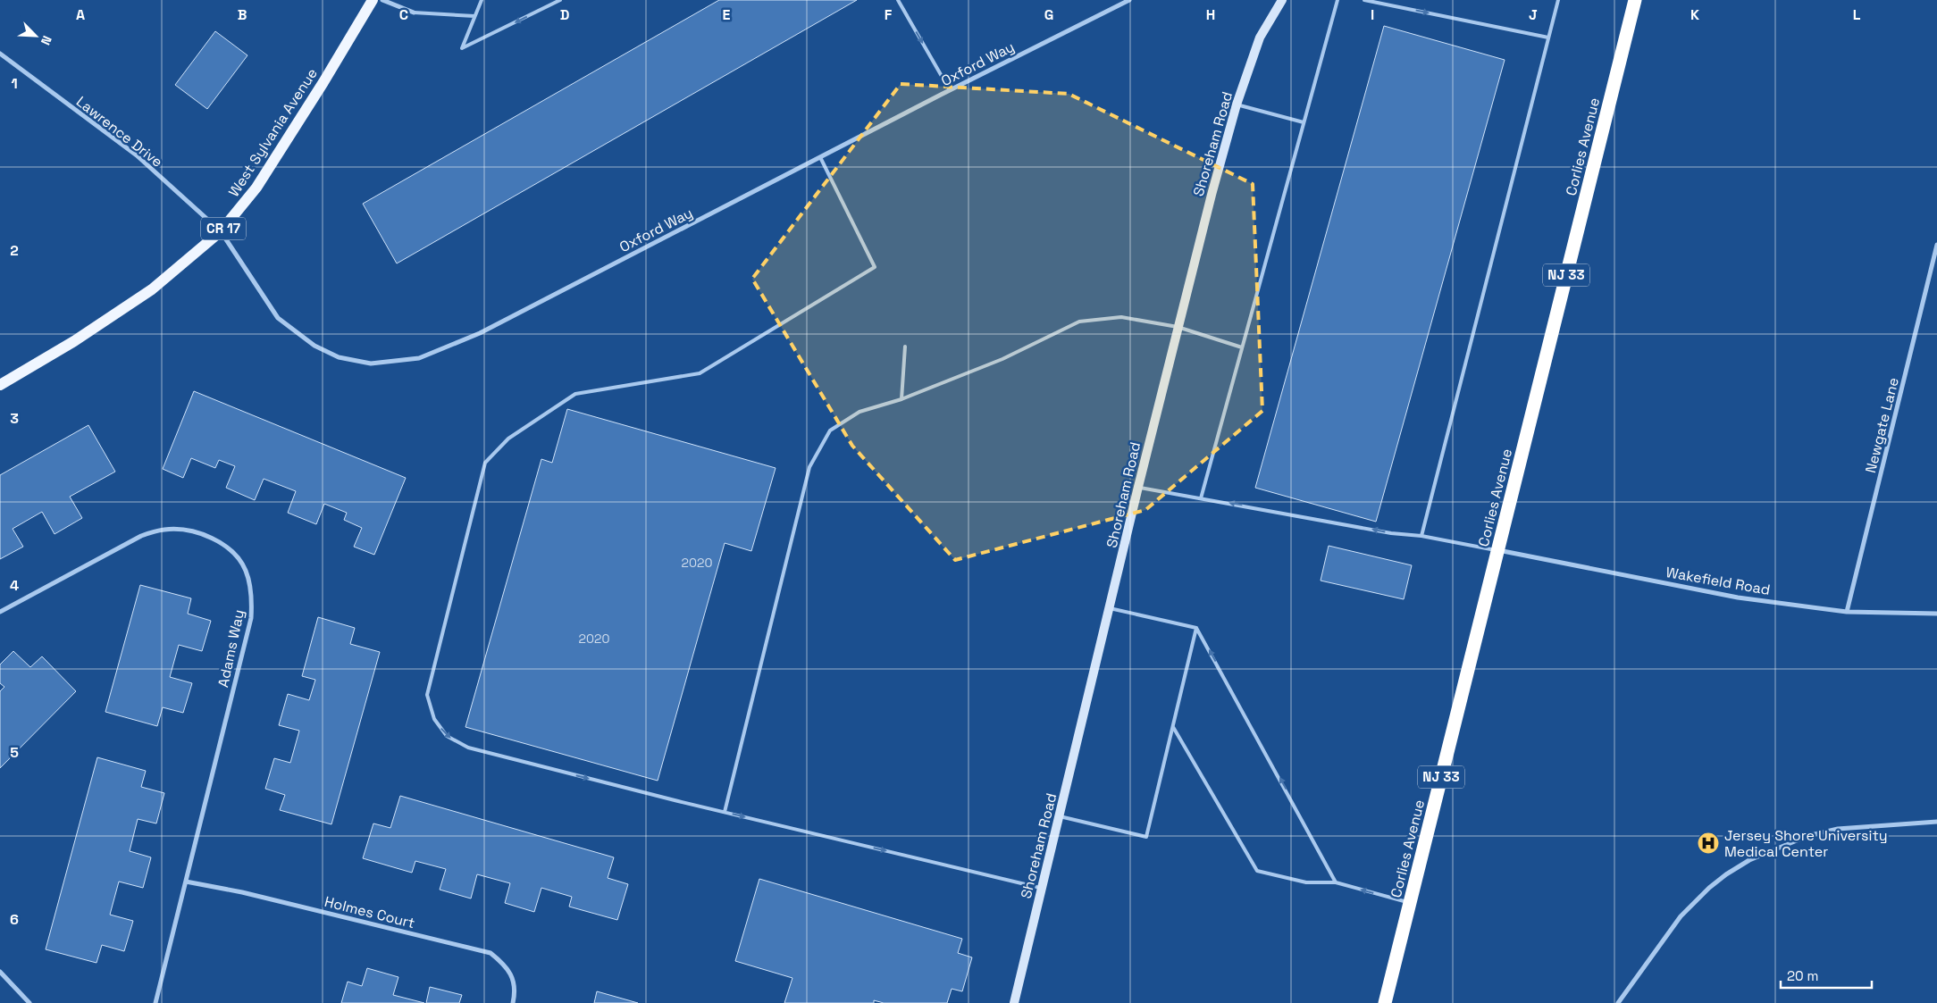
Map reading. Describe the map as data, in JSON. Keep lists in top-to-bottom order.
{
  "streets": {
    "highway": ["Corlies Avenue", "NJ 33"],
    "main road": ["West Sylvania Avenue", "CR 17"],
    "street": [
      "Oxford Way",
      "Lawrence Drive",
      "Shoreham Road",
      "Newgate Lane",
      "Wakefield Road",
      "Adams Way",
      "Holmes Court"
    ]
  },
  "crossings": [
    ["Oxford Way", "Lawrence Drive"],
    ["Oxford Way", "West Sylvania Avenue"],
    ["Lawrence Drive", "West Sylvania Avenue"],
    ["Corlies Avenue", "Wakefield Road"],
    ["Newgate Lane", "Wakefield Road"],
    ["Adams Way", "Holmes Court"]
  ],
  "places": {
    "hospital": ["Jersey Shore University Medical Center"]
  },
  "house_numbers": ["2020", "2020"],
  "scale_bar": "20 m",
  "north": "bottom right",
  "grid": {
    "columns": [
      "A",
      "B",
      "C",
      "D",
      "E",
      "F",
      "G",
      "H",
      "I",
      "J",
      "K",
      "L"
    ],
    "rows": [
      "1",
      "2",
      "3",
      "4",
      "5",
      "6"
    ]
  }
}
